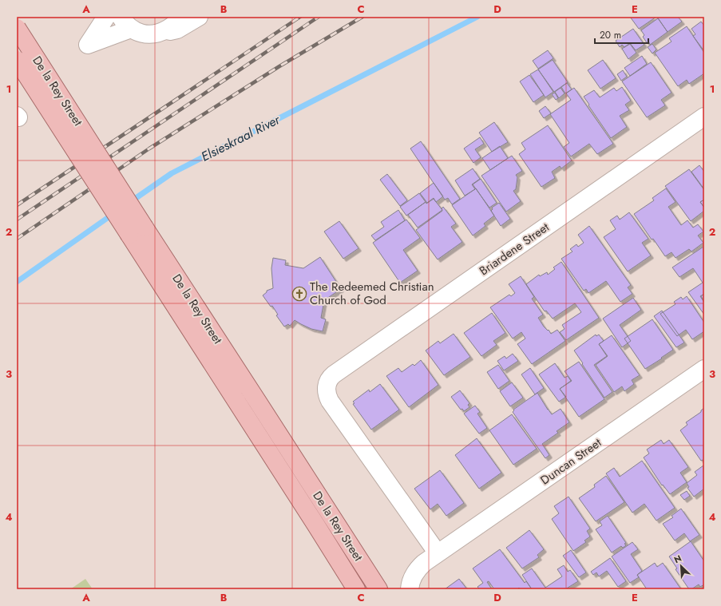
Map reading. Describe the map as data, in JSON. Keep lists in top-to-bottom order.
{
  "streets": {
    "main road": ["De la Rey Street"],
    "street": ["Briardene Street", "Duncan Street"]
  },
  "crossings": [
    ["Briardene Street", "Duncan Street"]
  ],
  "water": ["Elsieskraal River"],
  "places": {
    "church": ["The Redeemed Christian Church of God"]
  },
  "scale_bar": "20 m",
  "north": "top left",
  "grid": {
    "columns": [
      "A",
      "B",
      "C",
      "D",
      "E"
    ],
    "rows": [
      "1",
      "2",
      "3",
      "4"
    ]
  }
}
